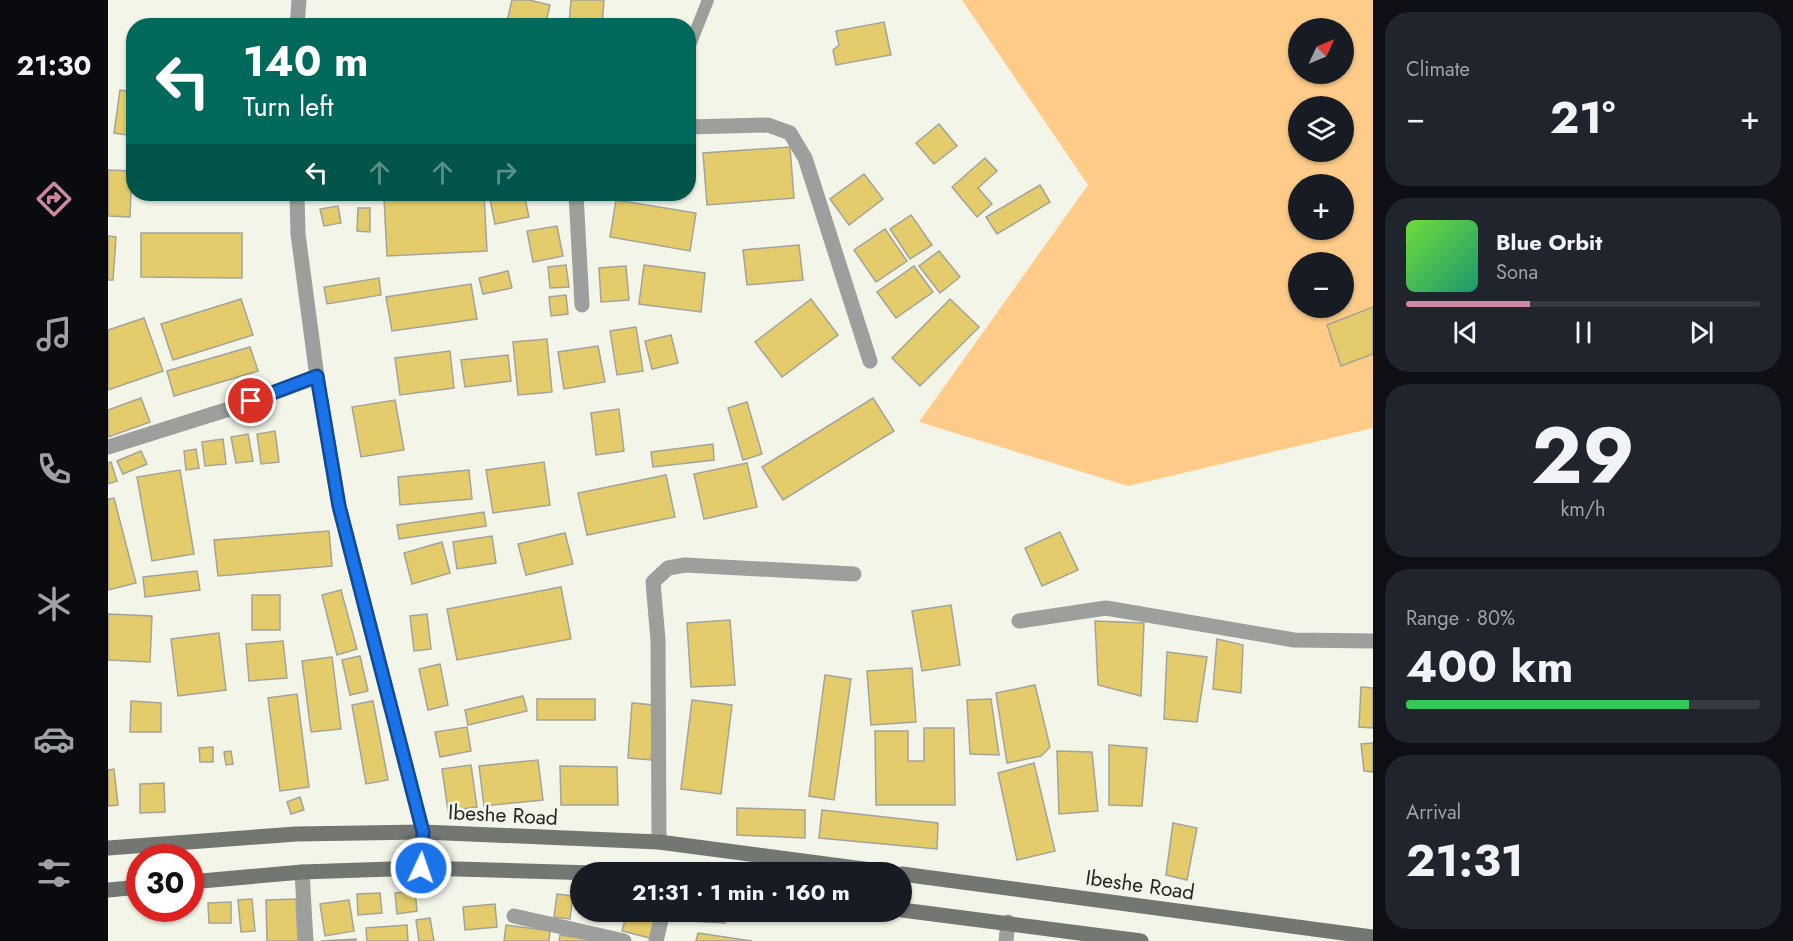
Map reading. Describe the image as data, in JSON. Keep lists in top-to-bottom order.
{
  "streets": {
    "main road": ["Ibeshe Road"]
  },
  "north": "top right",
  "page": {
    "tabs": "21:30",
    "tile": [
      "Climate",
      ["29", "km/h"],
      ["Range · 80%", "400 km"],
      ["Arrival", "21:31"]
    ],
    "map_buttons": ["+", "−"],
    "turn": ["140 m", "Turn left"],
    "heat": ["−", "21°", "+"],
    "song": ["Blue Orbit", "Sona"],
    "limit": "30",
    "trip": "21:31 · 1 min · 160 m"
  }
}
